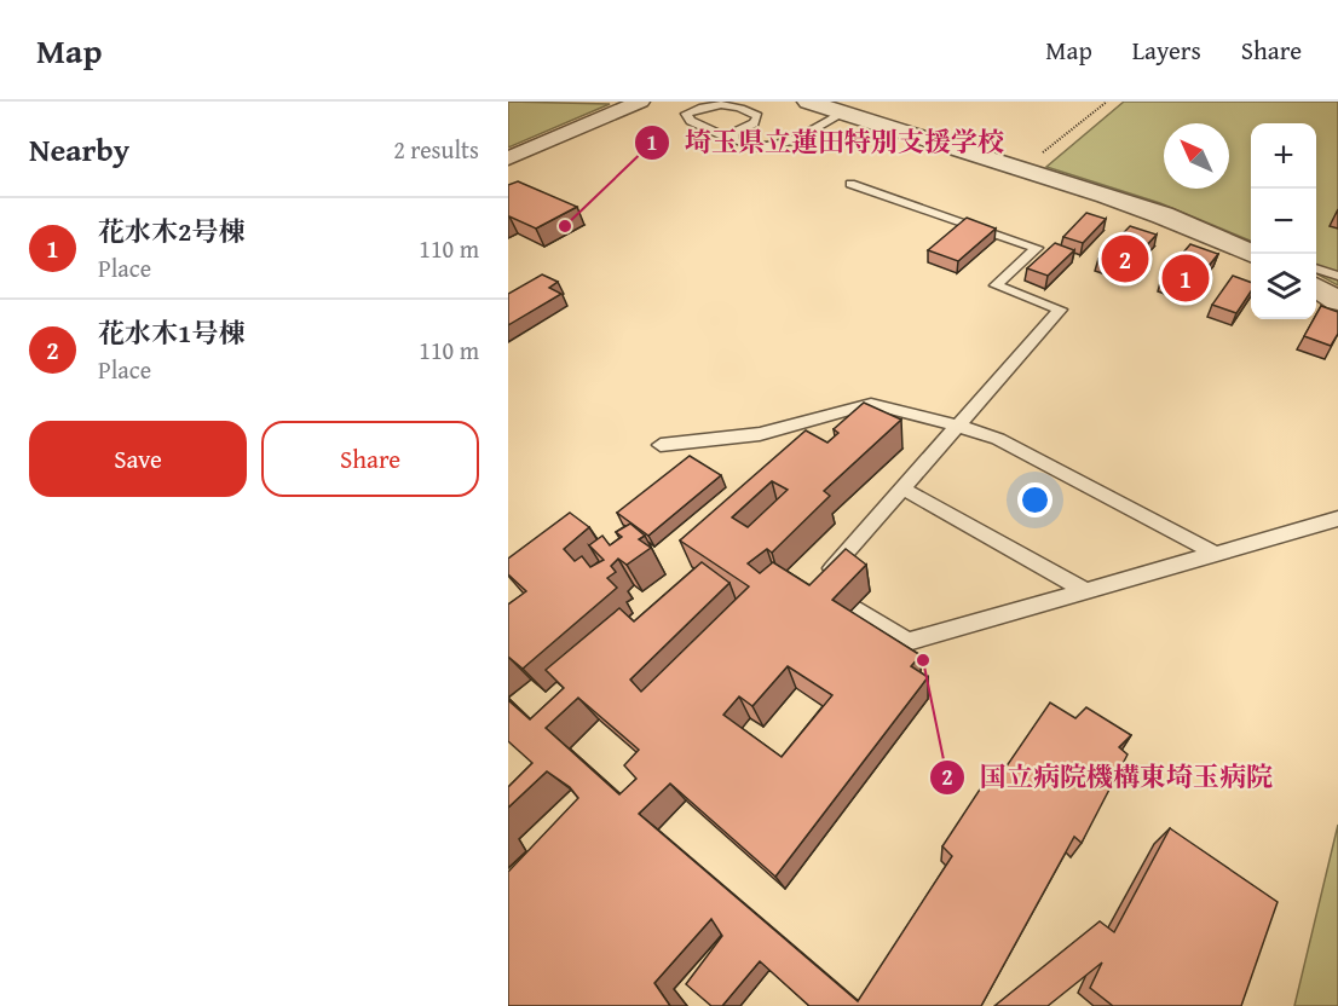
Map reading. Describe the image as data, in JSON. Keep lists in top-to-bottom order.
{
  "places": ["埼玉県立蓮田特別支援学校", "国立病院機構東埼玉病院"],
  "north": "top left",
  "page": {
    "header": "Map",
    "nav": ["Map", "Layers", "Share"],
    "heading": ["Nearby", "2 results"],
    "map_buttons": ["+", "−"],
    "list": [
      {
        "mark": "1",
        "name": "花水木2号棟",
        "note": "Place",
        "value": "110 m"
      },
      {
        "mark": "2",
        "name": "花水木1号棟",
        "note": "Place",
        "value": "110 m"
      }
    ],
    "pins": ["2", "1"],
    "buttons": ["Save", "Share"]
  }
}
